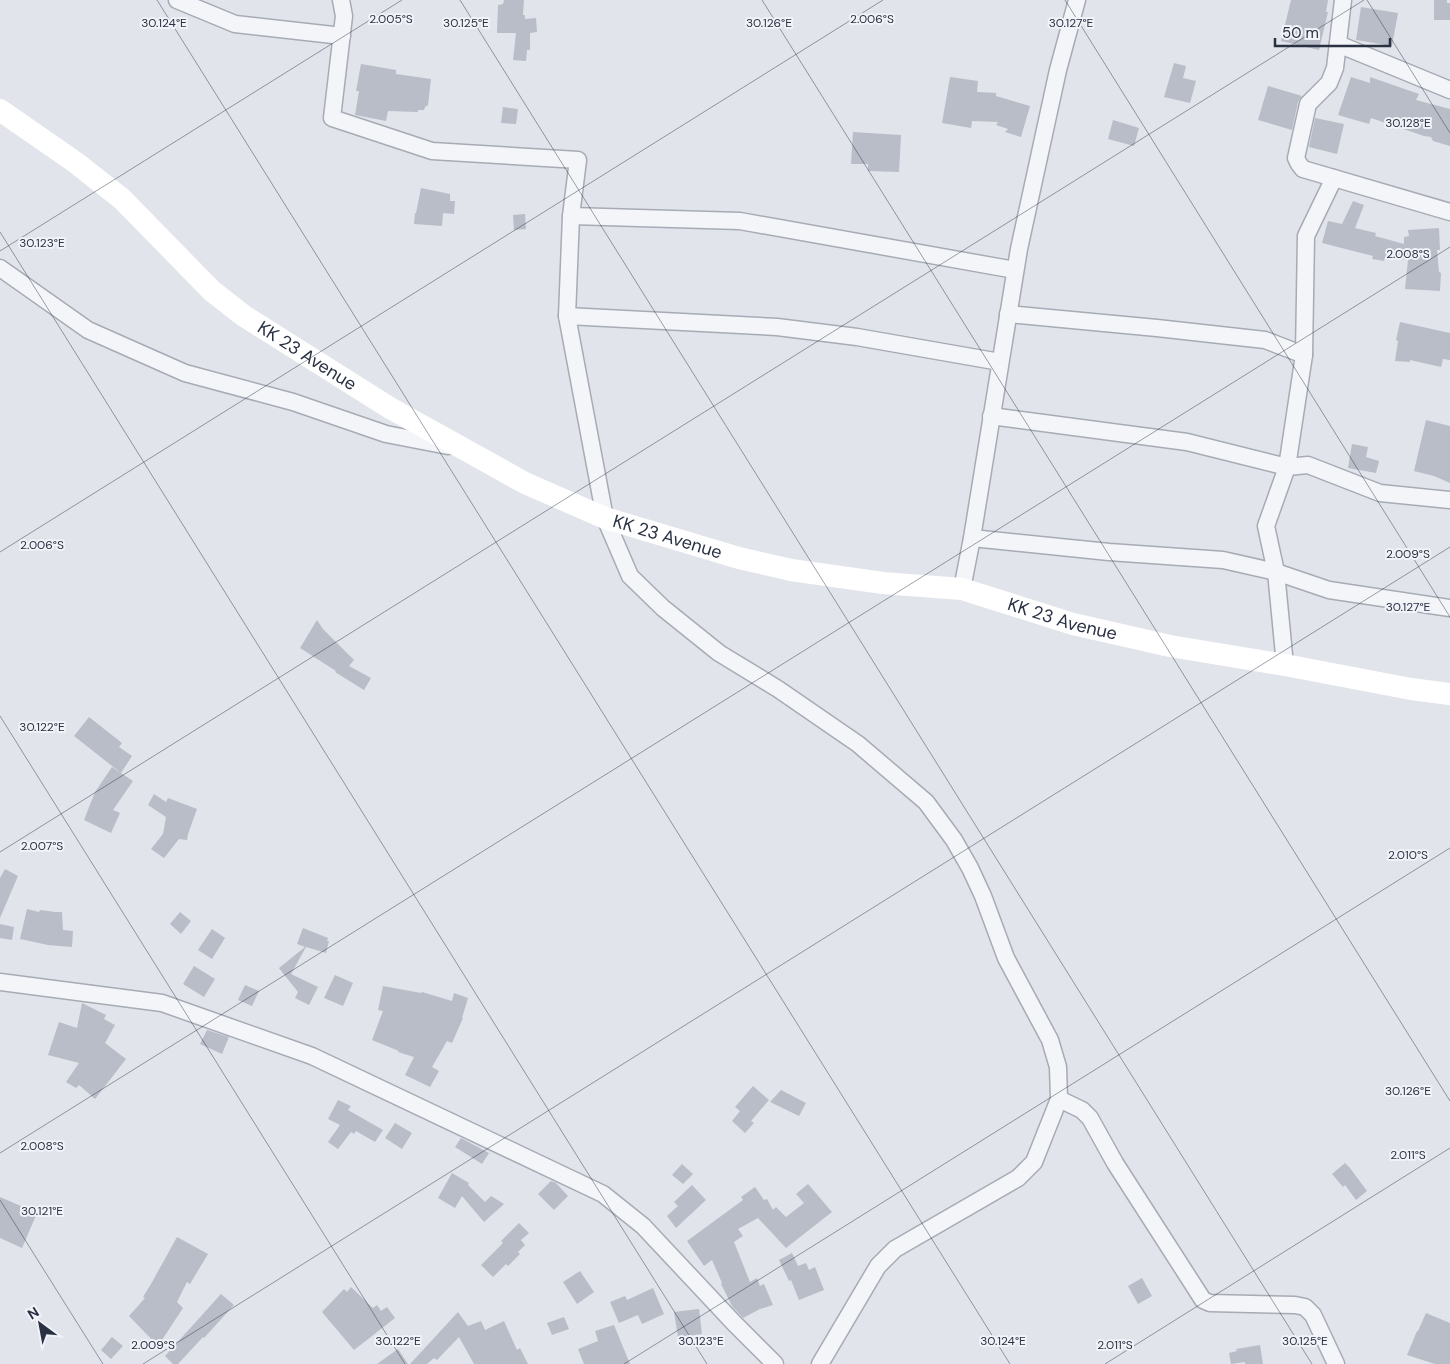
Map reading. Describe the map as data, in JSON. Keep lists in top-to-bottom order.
{
  "streets": {
    "main road": ["KK 23 Avenue"]
  },
  "scale_bar": "50 m",
  "north": "top left",
  "coordinates": [
    "2.005°S",
    "2.006°S",
    "30.124°E",
    "30.125°E",
    "30.127°E",
    "30.126°E",
    "30.128°E",
    "30.123°E",
    "2.008°S",
    "2.009°S",
    "30.122°E",
    "2.007°S",
    "2.010°S",
    "2.011°S",
    "30.121°E"
  ]
}
